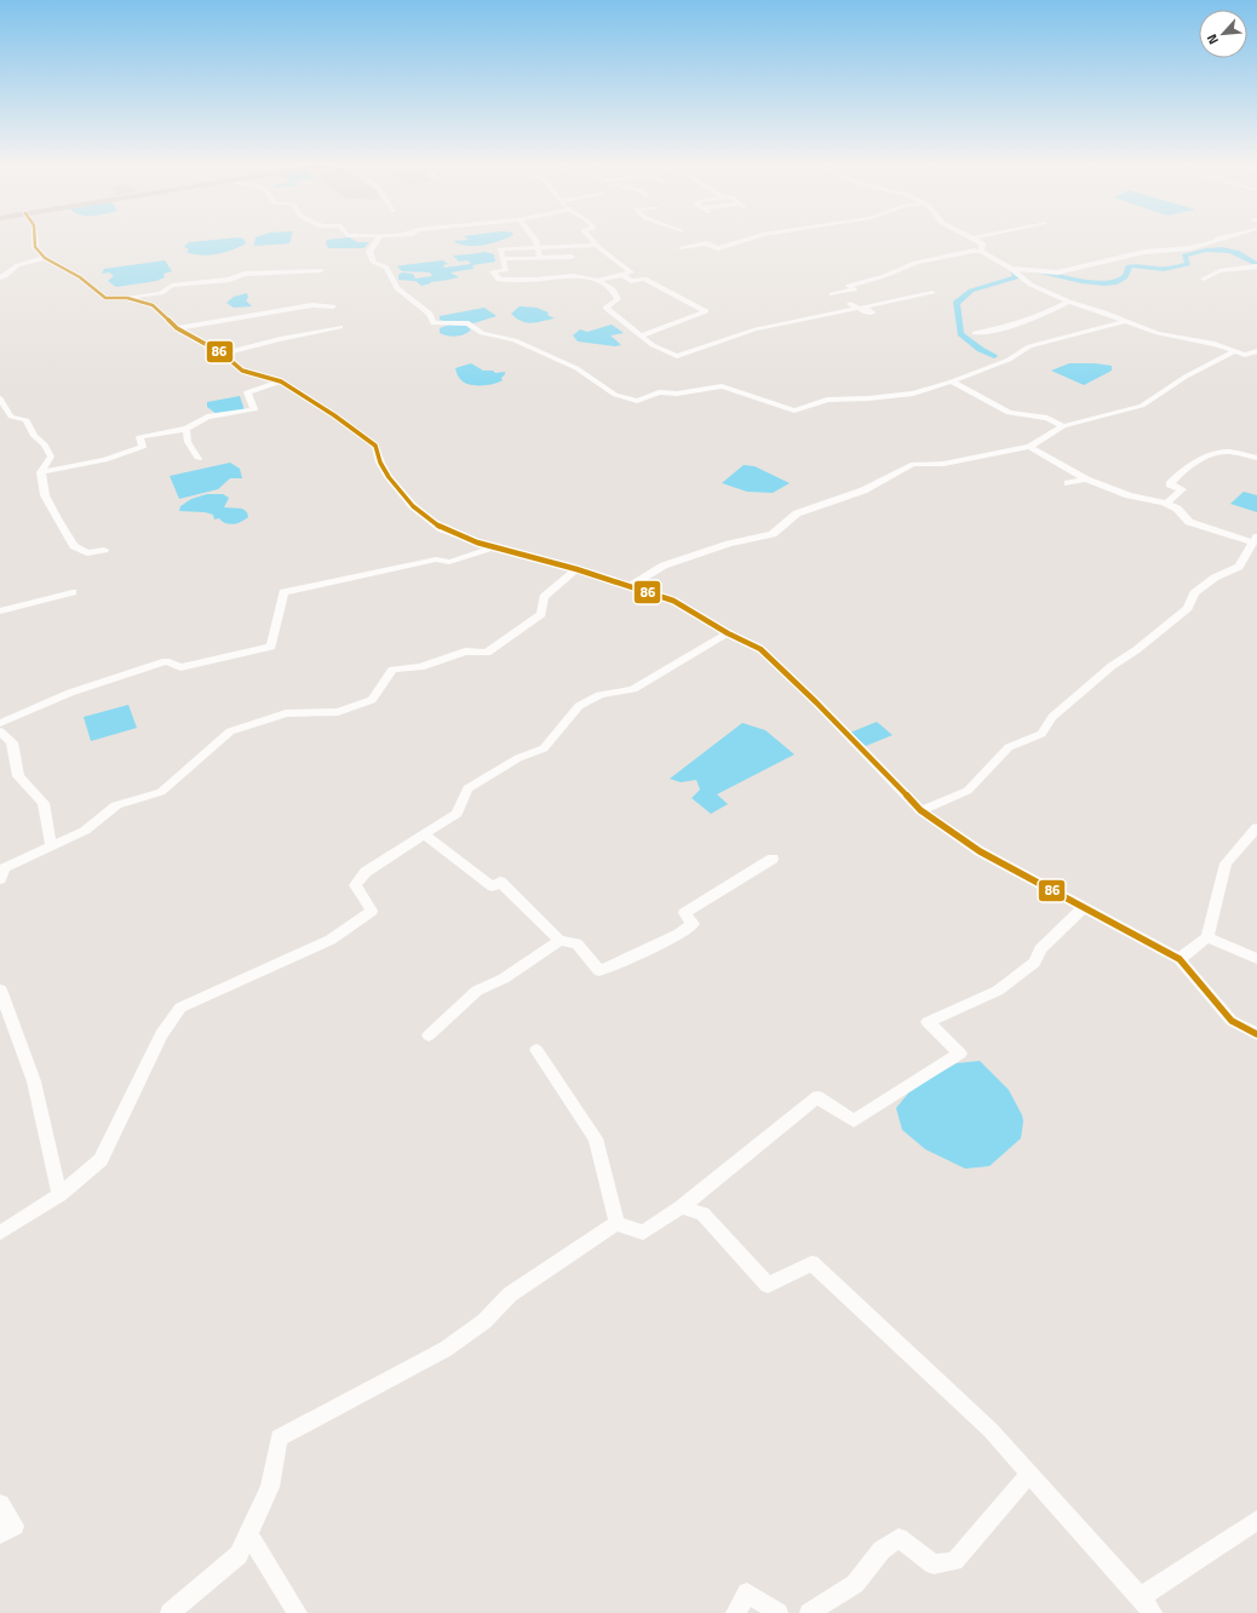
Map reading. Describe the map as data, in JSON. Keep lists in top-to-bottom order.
{
  "lines": ["transit line 86"],
  "north": "bottom left"
}
